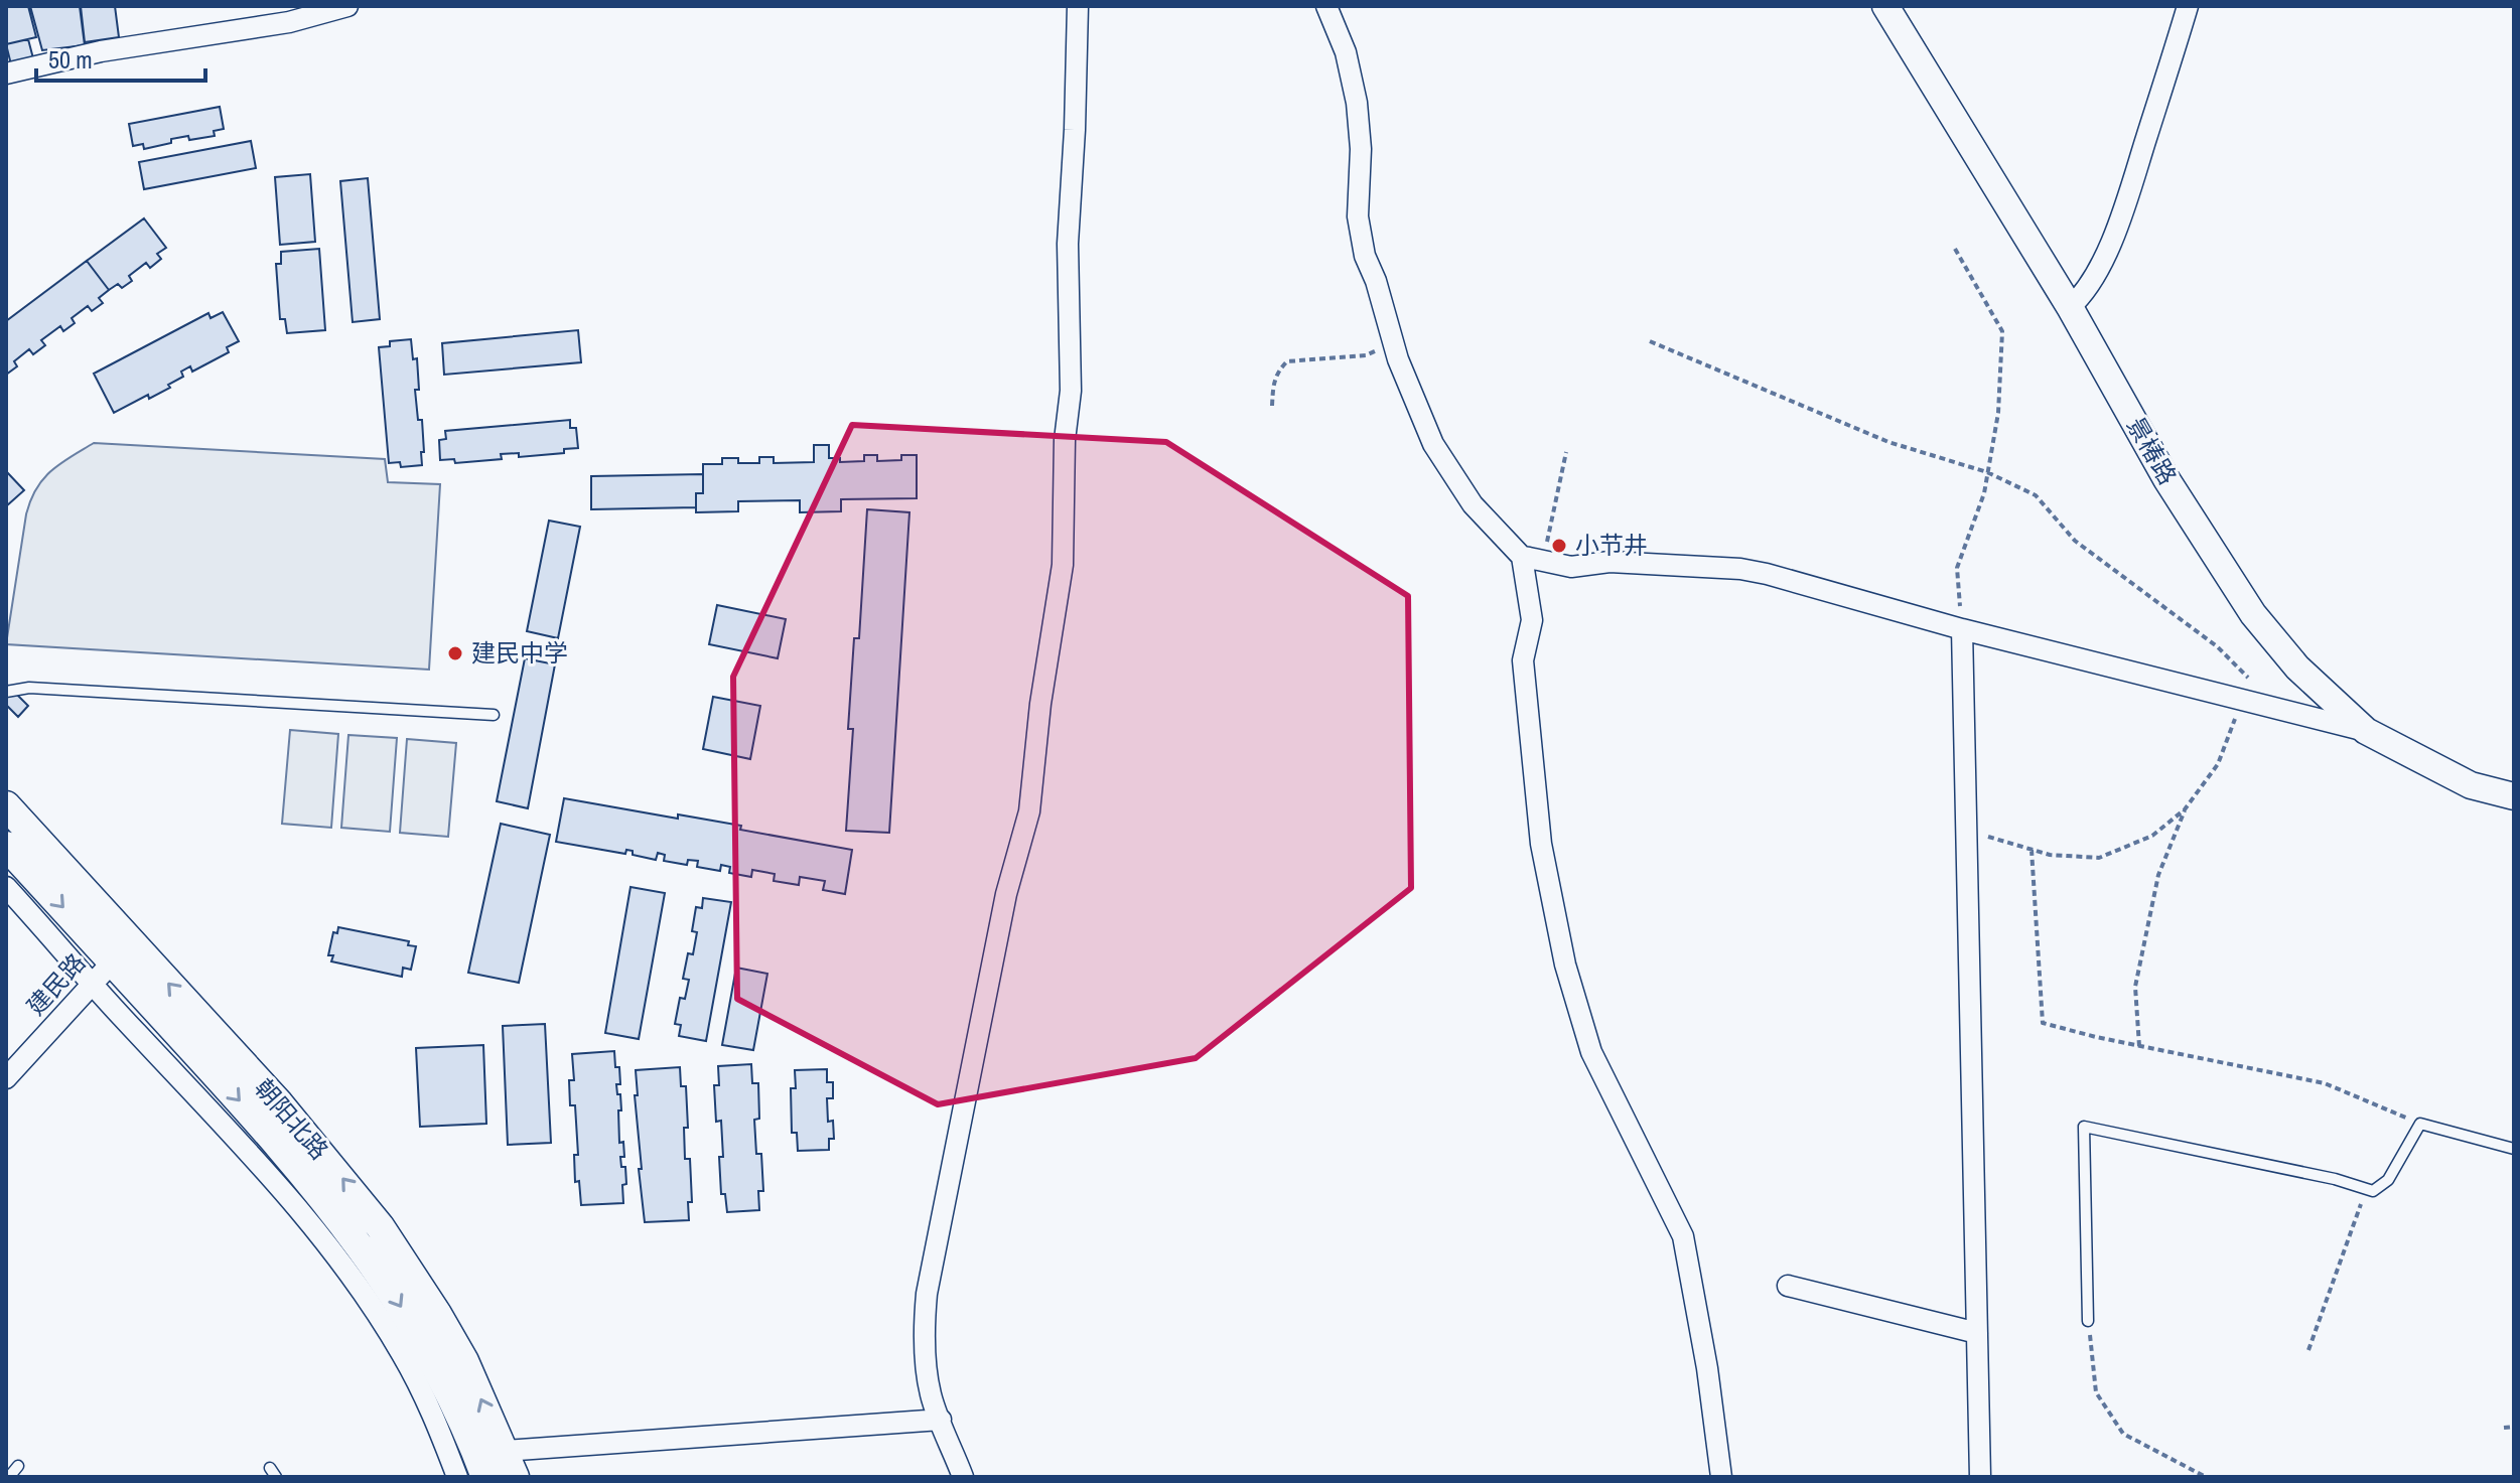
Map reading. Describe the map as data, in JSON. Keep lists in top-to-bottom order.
{
  "streets": {
    "main road": ["朝阳北路"],
    "street": ["景椿路", "建民路"]
  },
  "crossings": [
    ["建民路", "朝阳北路"]
  ],
  "places": ["小节井", "建民中学"],
  "scale_bar": "50 m"
}
